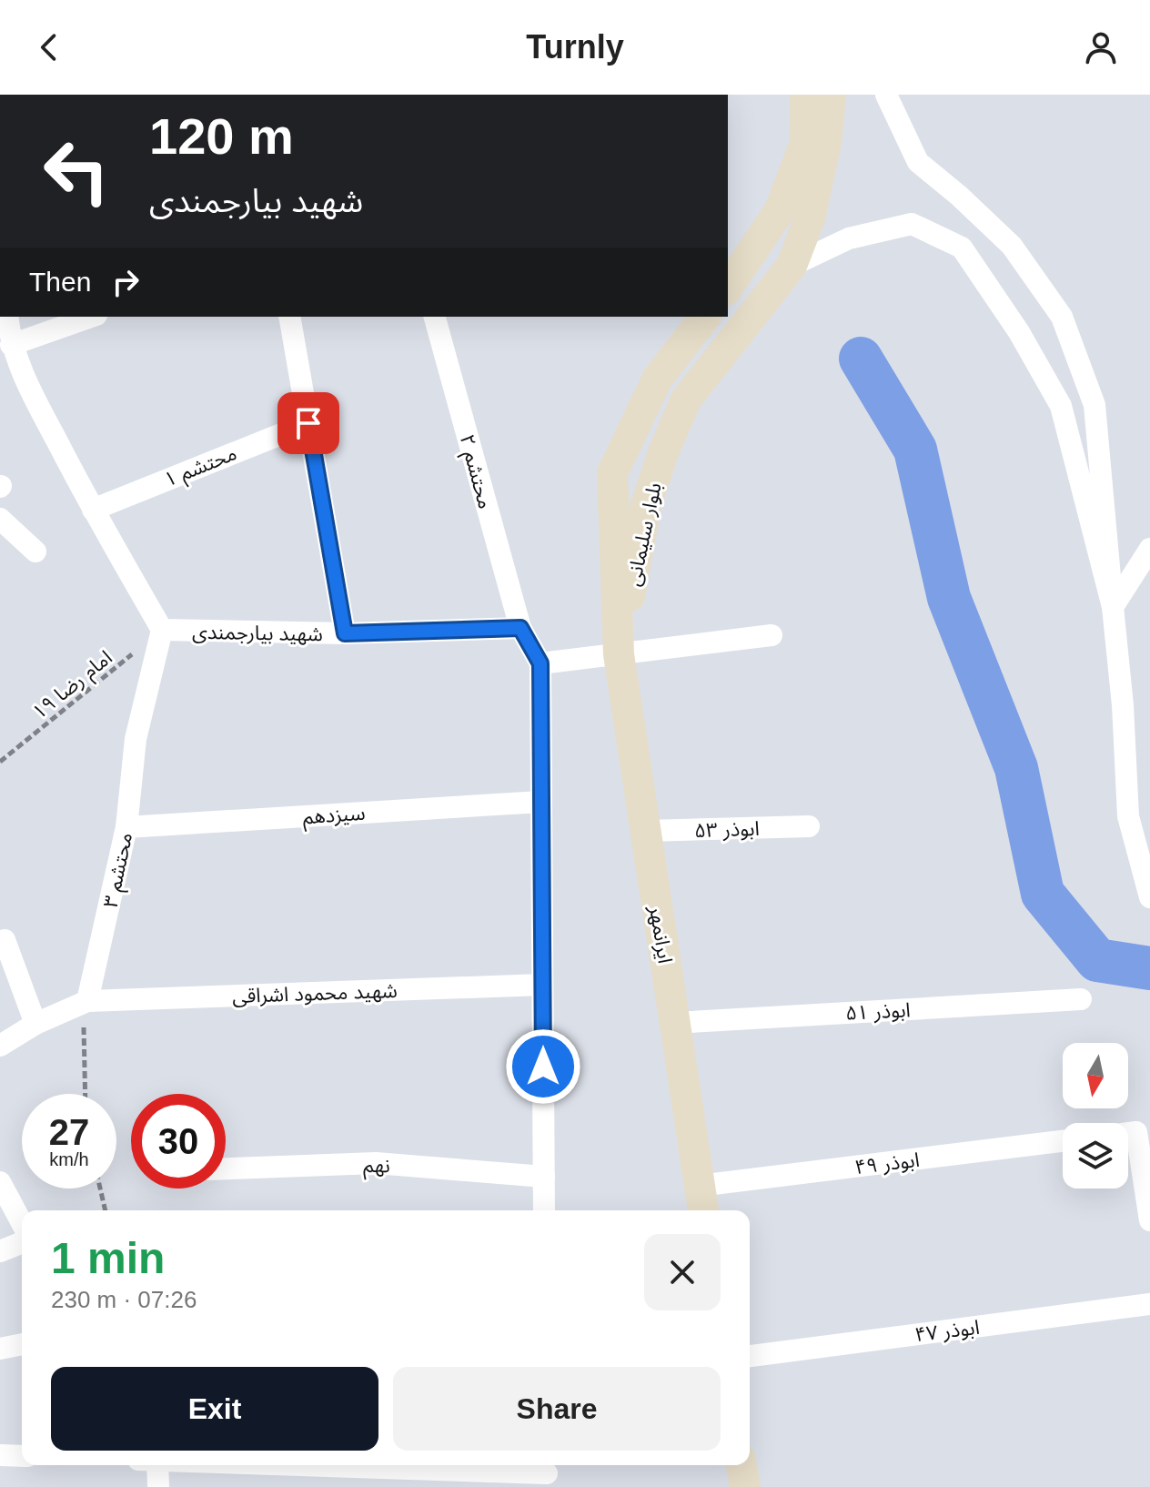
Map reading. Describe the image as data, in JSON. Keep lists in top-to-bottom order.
{
  "streets": {
    "main road": ["بلوار سلیمانی", "ایرانمهر"],
    "street": [
      "محتشم ۱",
      "۲ محتشم",
      "شهید بیارجمندی",
      "سیزدهم",
      "۵۳ ابوذر",
      "محتشم ۳",
      "شهید محمود اشراقی",
      "ابوذر ۵۱",
      "ابوذر ۴۹",
      "نهم",
      "ابوذر ۴۷"
    ],
    "path": ["امام رضا ۱۹"]
  },
  "crossings": [
    ["محتشم ۱", "شهید بیارجمندی"],
    ["۲ محتشم", "شهید بیارجمندی"],
    ["بلوار سلیمانی", "ایرانمهر"],
    ["شهید بیارجمندی", "امام رضا ۱۹"],
    ["شهید بیارجمندی", "محتشم ۳"],
    ["امام رضا ۱۹", "محتشم ۳"],
    ["سیزدهم", "محتشم ۳"],
    ["۵۳ ابوذر", "ایرانمهر"],
    ["محتشم ۳", "شهید محمود اشراقی"],
    ["ایرانمهر", "ابوذر ۵۱"],
    ["ایرانمهر", "ابوذر ۴۹"]
  ],
  "north": "bottom",
  "page": {
    "header": "Turnly",
    "turn": ["120 m", "شهید بیارجمندی"],
    "then": "Then",
    "speed": "27 km/h",
    "limit": "30",
    "heading": ["1 min", "230 m · 07:26"],
    "buttons": ["Exit", "Share"]
  }
}
